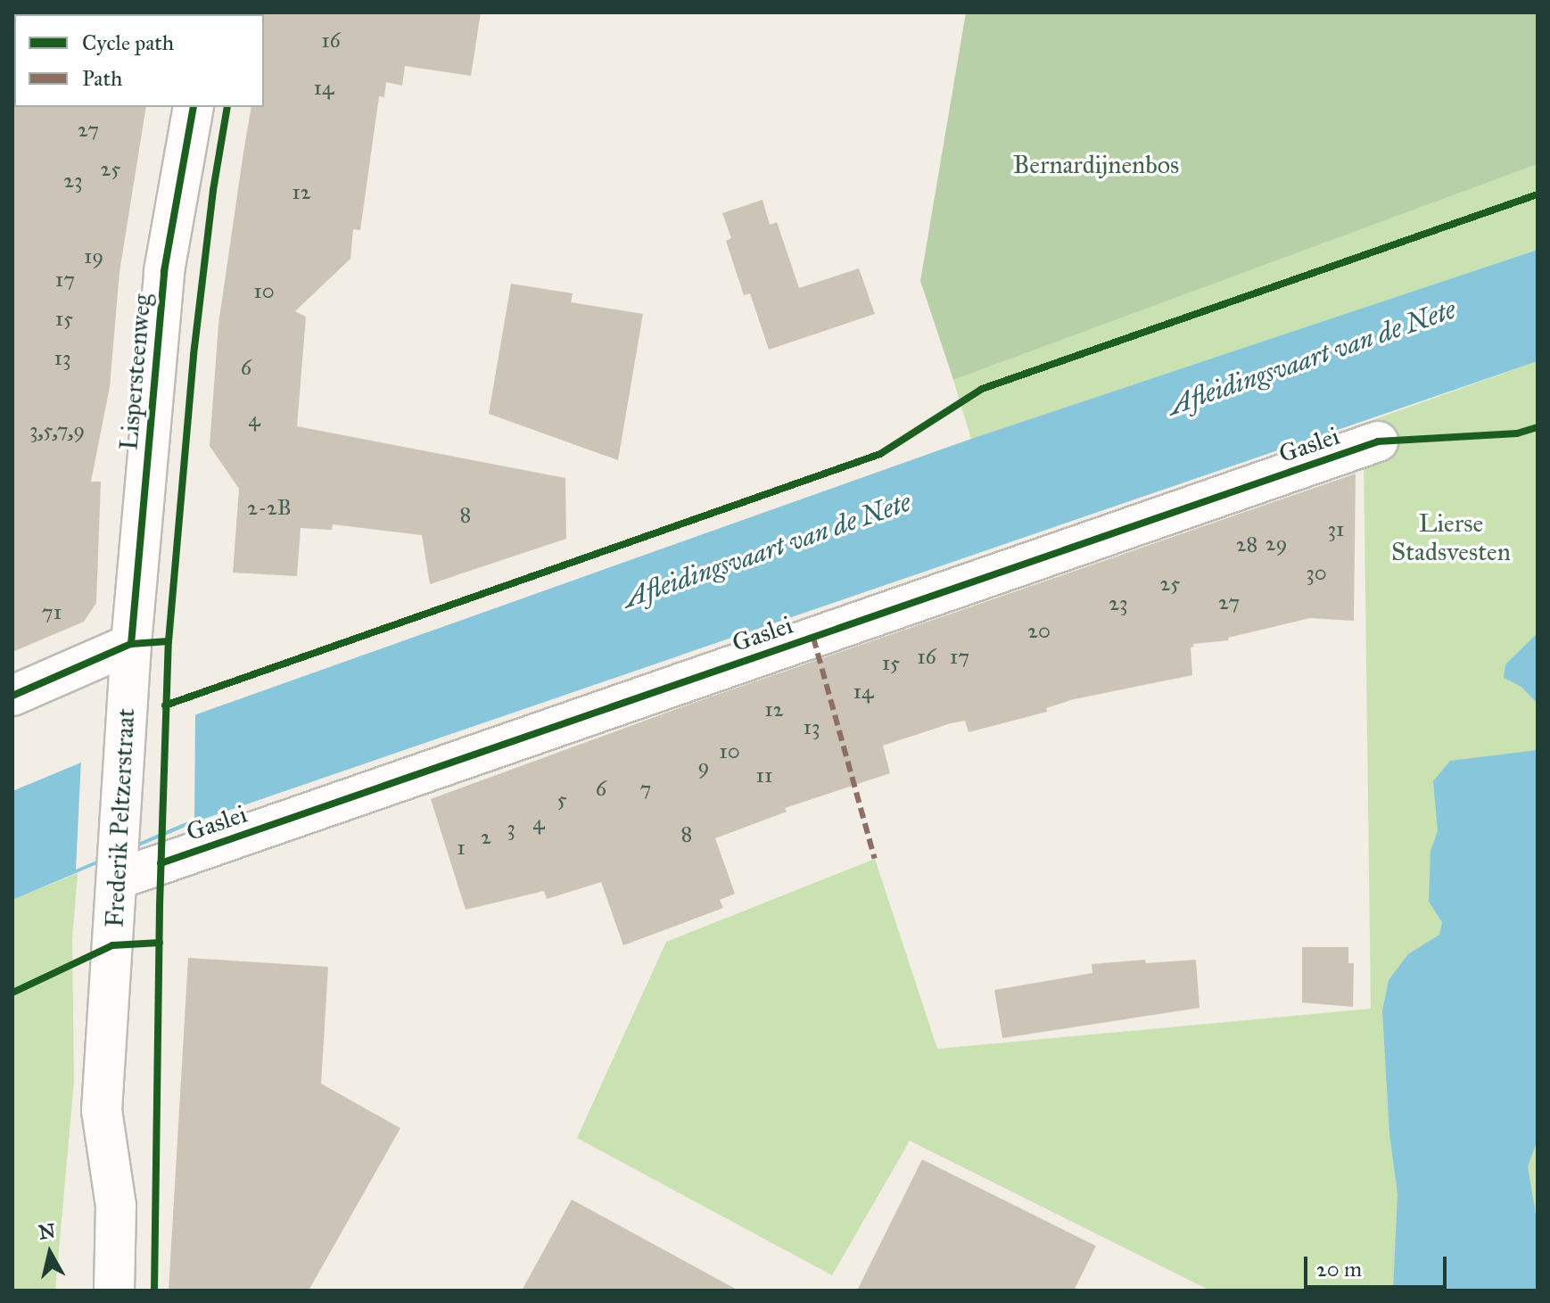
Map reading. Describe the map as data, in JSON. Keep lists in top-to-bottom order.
{
  "streets": {
    "street": ["Lispersteenweg", "Gaslei", "Frederik Peltzerstraat"]
  },
  "crossings": [
    ["Lispersteenweg", "Frederik Peltzerstraat"],
    ["Gaslei", "Frederik Peltzerstraat"]
  ],
  "water": ["Afleidingsvaart van de Nete"],
  "parks": ["Bernardijnenbos", "Lierse Stadsvesten"],
  "house_numbers": [
    "16",
    "14",
    "27",
    "25",
    "23",
    "12",
    "19",
    "17",
    "10",
    "15",
    "13",
    "6",
    "4",
    "3,5,7,9",
    "2-2B",
    "8",
    "31",
    "29",
    "28",
    "30",
    "25",
    "27",
    "23",
    "71",
    "20",
    "16",
    "17",
    "15",
    "14",
    "12",
    "13",
    "10",
    "9",
    "11",
    "6",
    "7",
    "5",
    "4",
    "3",
    "8",
    "2",
    "1"
  ],
  "legend": ["Cycle path", "Path"],
  "scale_bar": "20 m",
  "north": "top"
}
